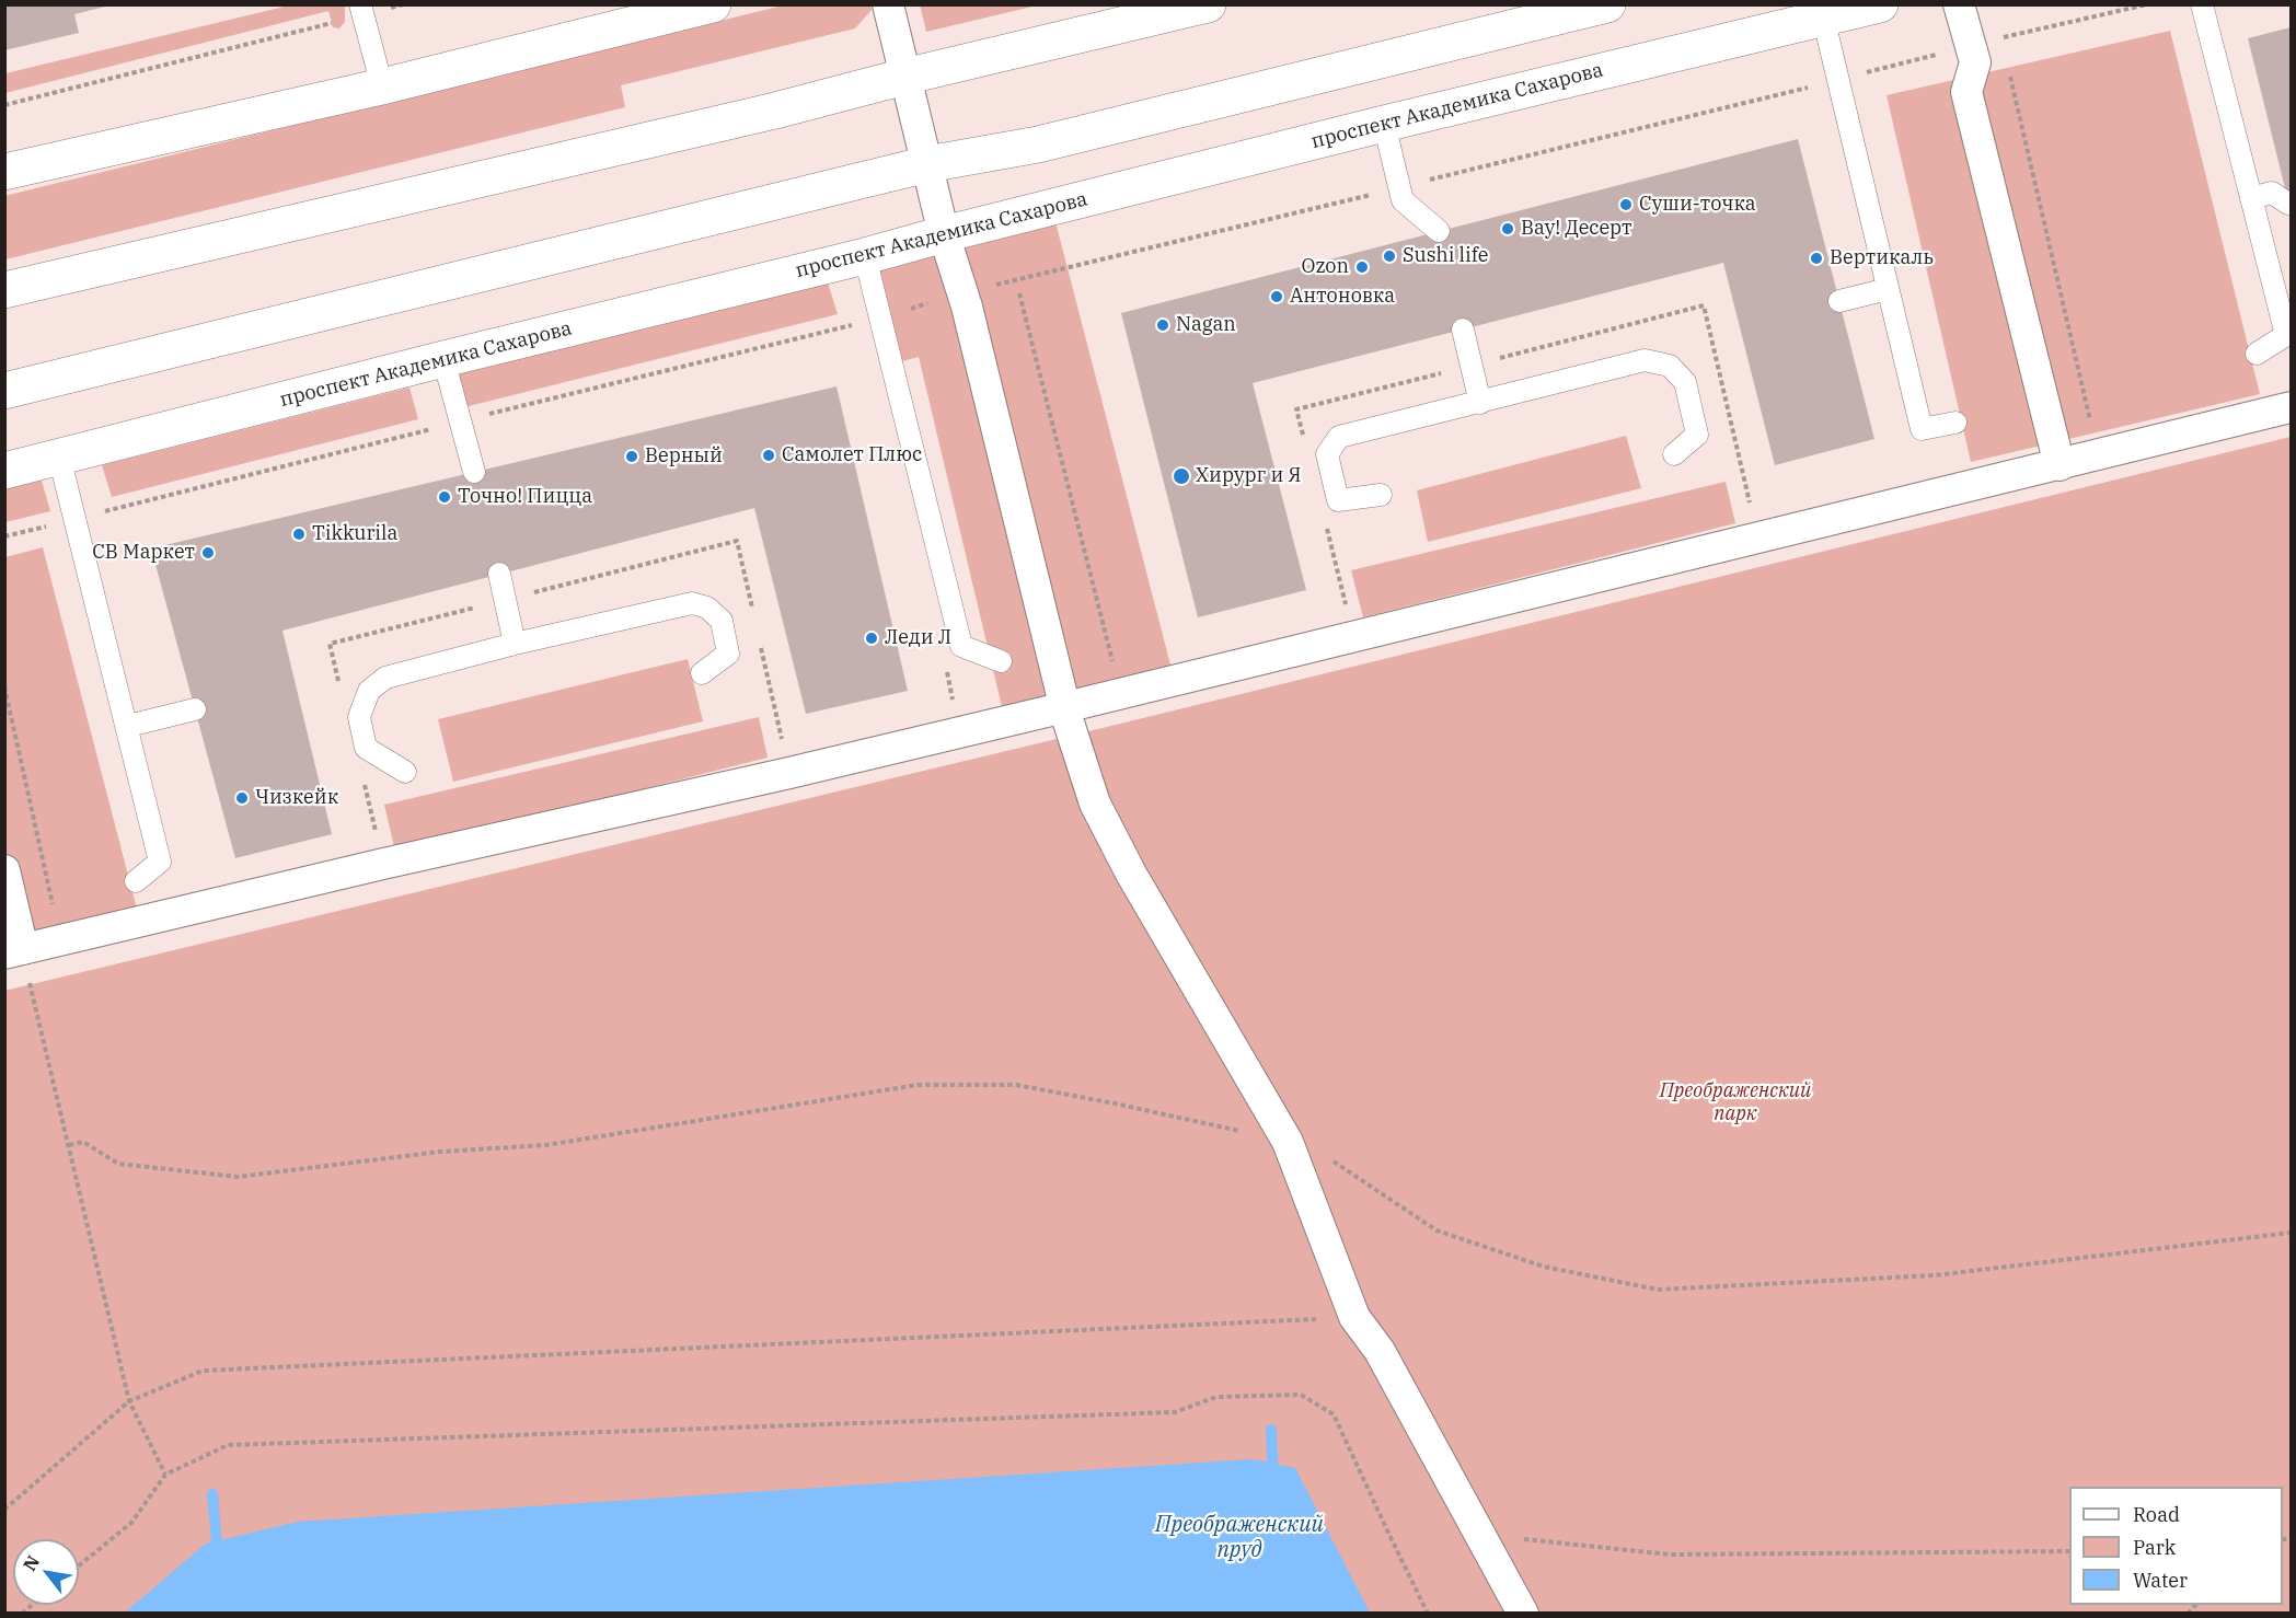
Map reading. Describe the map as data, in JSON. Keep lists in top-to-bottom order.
{
  "streets": {
    "main road": ["проспект Академика Сахарова"]
  },
  "water": ["Преображенский пруд"],
  "parks": ["Преображенский парк"],
  "places": [
    "Суши-точка",
    "Вау! Десерт",
    "Sushi life",
    "Вертикаль",
    "Ozon",
    "Антоновка",
    "Nagan",
    "Самолет Плюс",
    "Верный",
    "Хирург и Я",
    "Точно! Пицца",
    "Tikkurila",
    "СВ Маркет",
    "Леди Л",
    "Чизкейк"
  ],
  "legend": ["Road", "Park", "Water"],
  "north": "top left"
}
